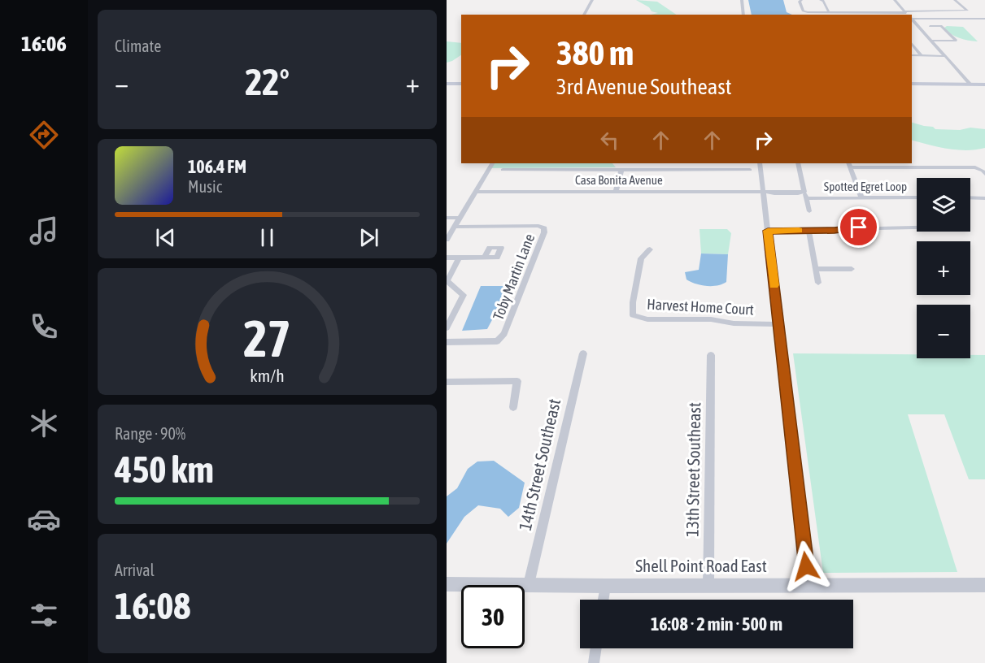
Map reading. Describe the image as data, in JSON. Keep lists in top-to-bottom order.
{
  "streets": {
    "street": [
      "Casa Bonita Avenue",
      "Spotted Egret Loop",
      "Toby Martin Lane",
      "Harvest Home Court",
      "14th Street Southeast",
      "13th Street Southeast",
      "Shell Point Road East"
    ]
  },
  "crossings": [
    ["Casa Bonita Avenue", "Spotted Egret Loop"],
    ["14th Street Southeast", "Shell Point Road East"],
    ["13th Street Southeast", "Shell Point Road East"]
  ],
  "page": {
    "tabs": "16:06",
    "tile": [
      "Climate",
      ["Range · 90%", "450 km"],
      ["Arrival", "16:08"]
    ],
    "turn": ["380 m", "3rd Avenue Southeast"],
    "heat": ["−", "22°", "+"],
    "song": ["106.4 FM", "Music"],
    "map_buttons": ["+", "−"],
    "limit": "30",
    "trip": "16:08 · 2 min · 500 m",
    "gauge": ["27", "km/h"]
  }
}
